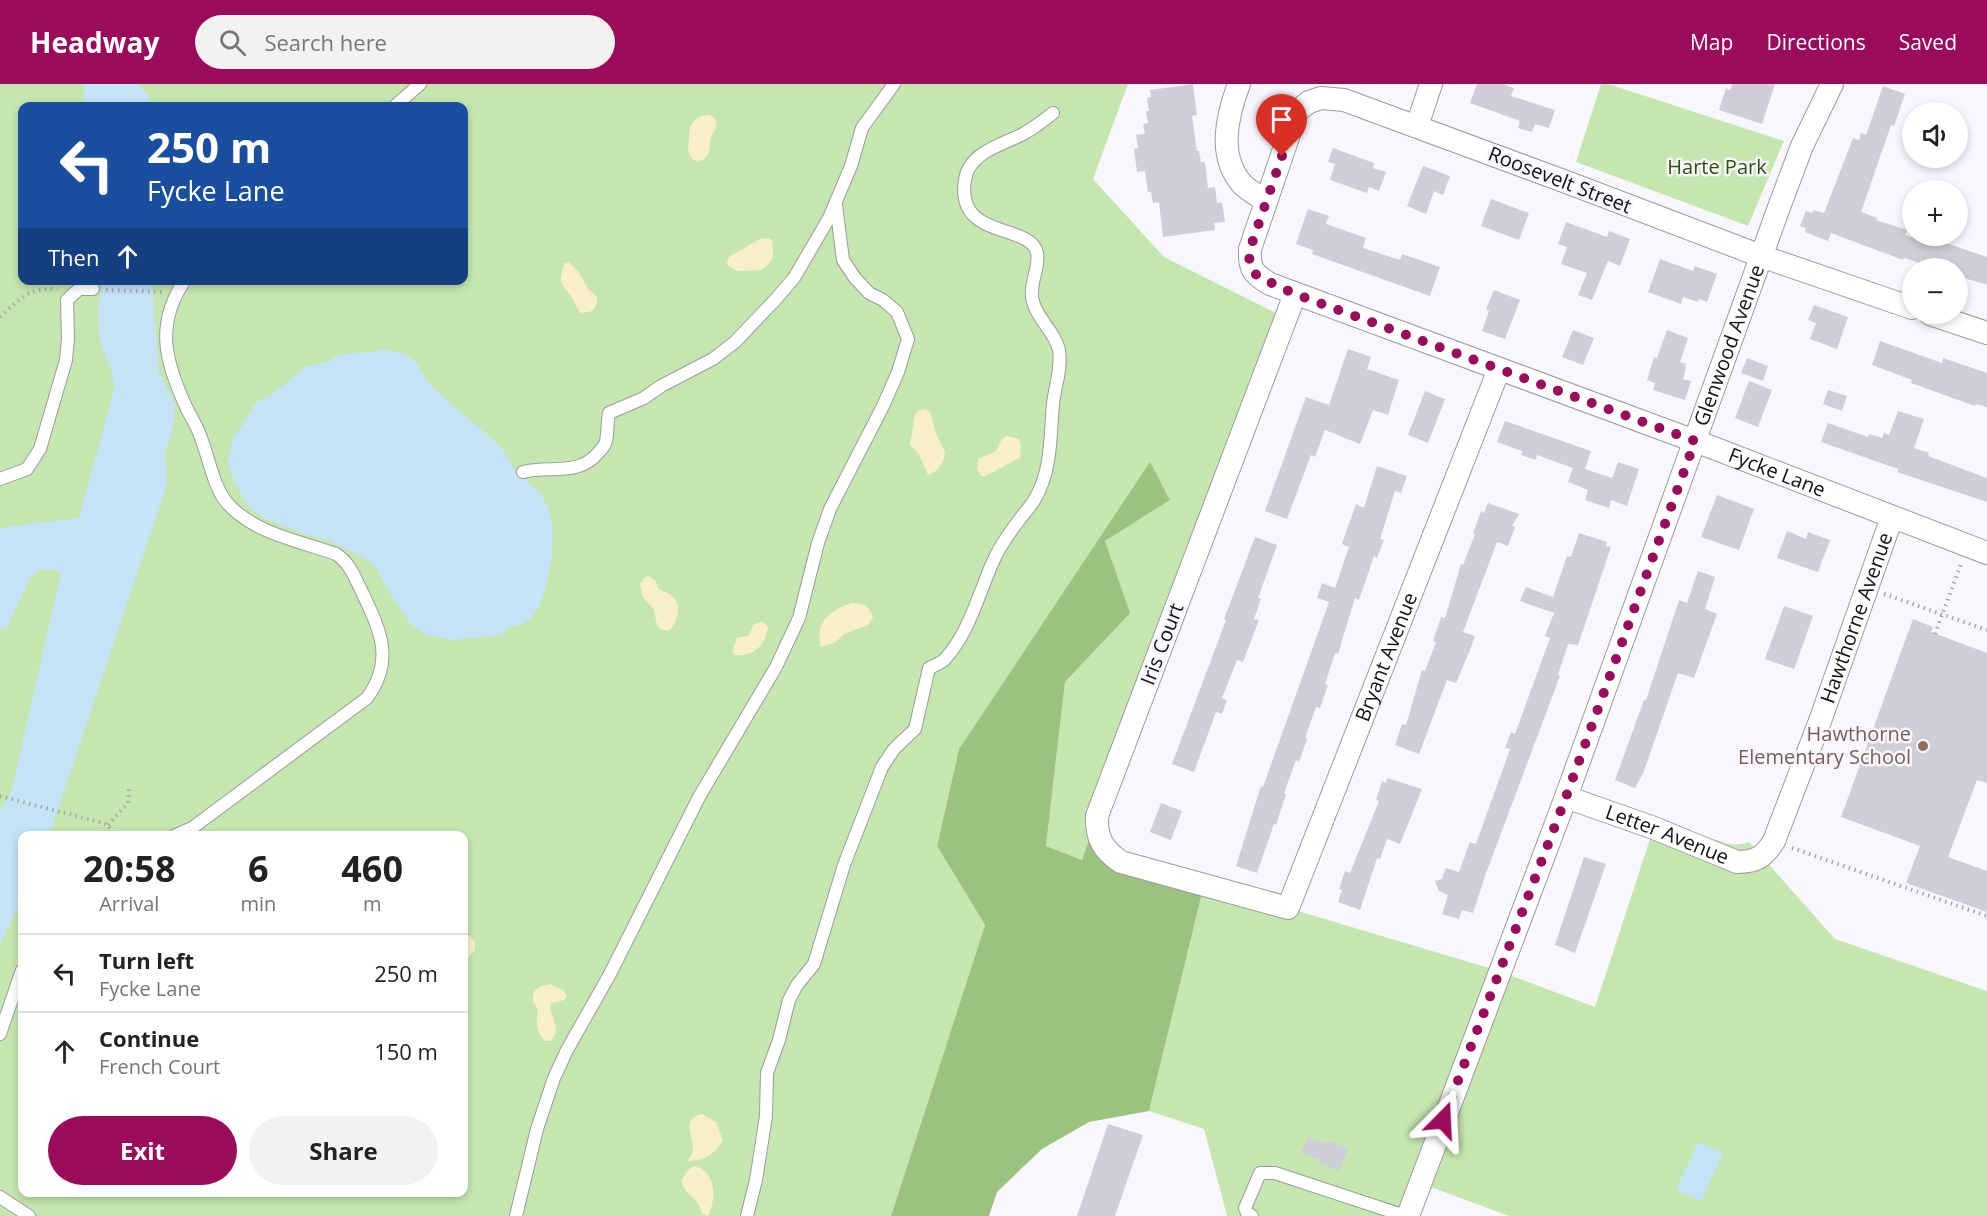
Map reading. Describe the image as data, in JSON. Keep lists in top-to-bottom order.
{
  "streets": {
    "street": [
      "Roosevelt Street",
      "Glenwood Avenue",
      "Fycke Lane",
      "Hawthorne Avenue",
      "Iris Court",
      "Bryant Avenue",
      "Letter Avenue"
    ]
  },
  "crossings": [
    ["Roosevelt Street", "Glenwood Avenue"],
    ["Roosevelt Street", "Fycke Lane"],
    ["Roosevelt Street", "Iris Court"],
    ["Glenwood Avenue", "Fycke Lane"],
    ["Glenwood Avenue", "Letter Avenue"],
    ["Fycke Lane", "Hawthorne Avenue"],
    ["Fycke Lane", "Iris Court"],
    ["Fycke Lane", "Bryant Avenue"],
    ["Hawthorne Avenue", "Letter Avenue"],
    ["Iris Court", "Bryant Avenue"]
  ],
  "parks": ["Harte Park"],
  "places": ["Hawthorne Elementary School"],
  "page": {
    "header": "Headway",
    "search": "Search here",
    "nav": ["Map", "Directions", "Saved"],
    "map_buttons": ["+", "−"],
    "turn": ["250 m", "Fycke Lane"],
    "then": "Then",
    "eta": [
      "20:58",
      "Arrival",
      "6",
      "min",
      "460",
      "m"
    ],
    "list": [
      {
        "name": "Turn left",
        "note": "Fycke Lane",
        "value": "250 m"
      },
      {
        "name": "Continue",
        "note": "French Court",
        "value": "150 m"
      }
    ],
    "buttons": ["Exit", "Share"]
  }
}
